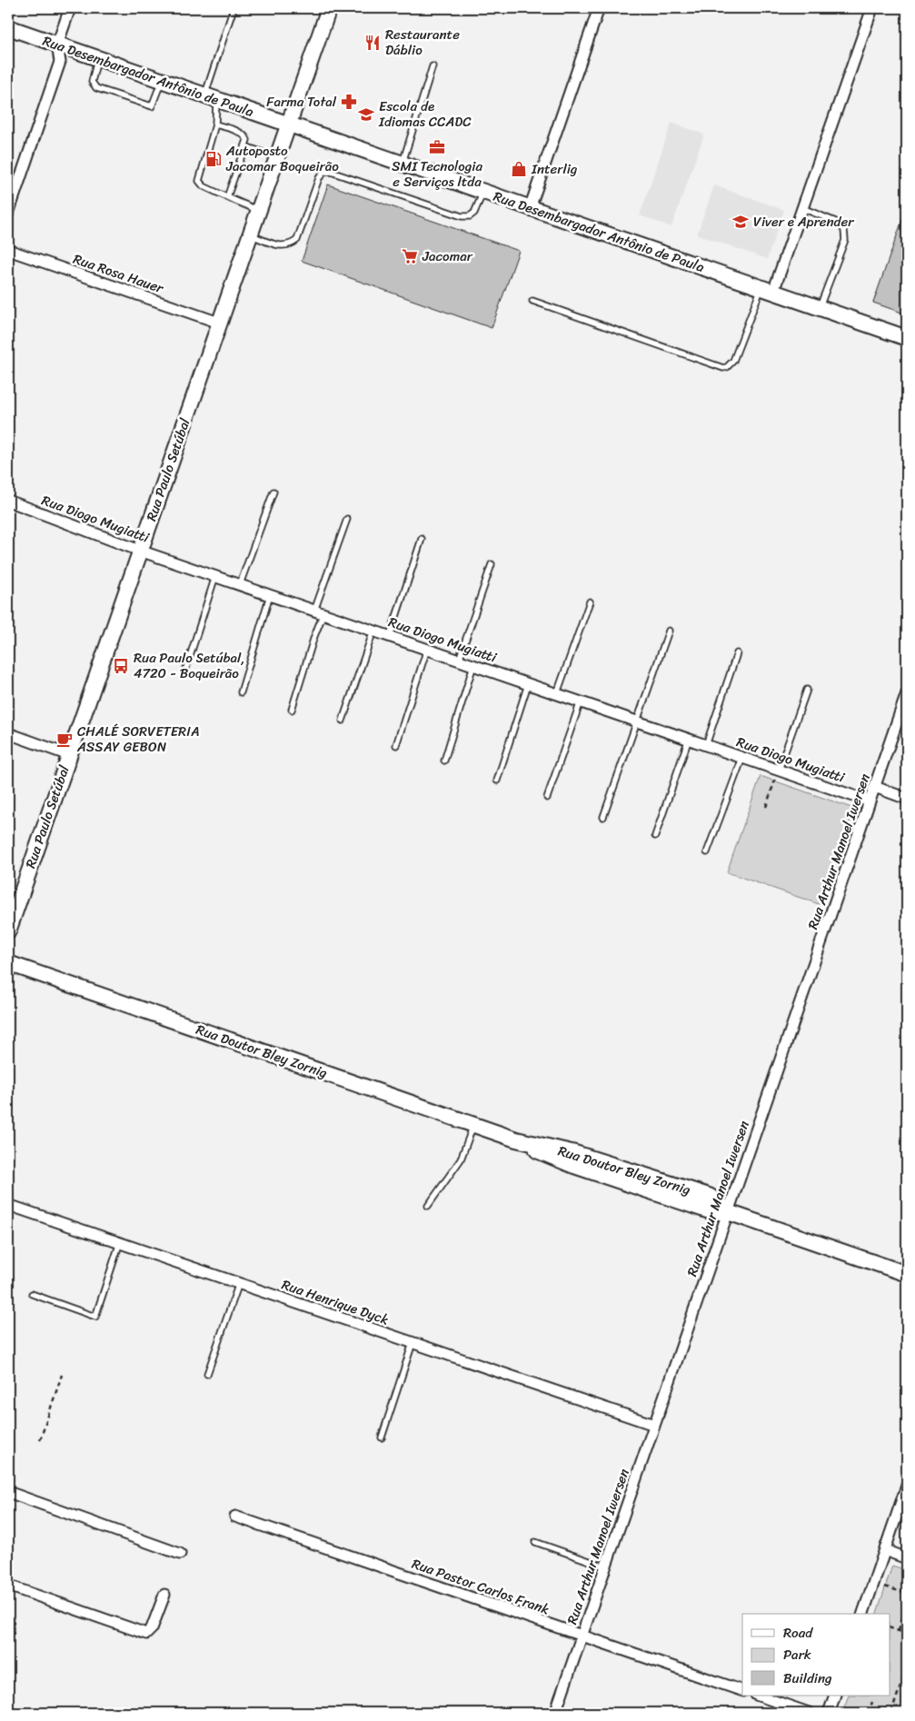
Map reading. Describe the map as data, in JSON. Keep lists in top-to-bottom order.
{
  "streets": {
    "main road": ["Rua Desembargador Antônio de Paula", "Rua Paulo Setúbal", "Rua Doutor Bley Zornig"],
    "street": [
      "Rua Rosa Hauer",
      "Rua Diogo Mugiatti",
      "Rua Arthur Manoel Iwersen",
      "Rua Henrique Dyck",
      "Rua Pastor Carlos Frank"
    ]
  },
  "crossings": [
    ["Rua Desembargador Antônio de Paula", "Rua Paulo Setúbal"],
    ["Rua Rosa Hauer", "Rua Paulo Setúbal"],
    ["Rua Paulo Setúbal", "Rua Diogo Mugiatti"],
    ["Rua Diogo Mugiatti", "Rua Arthur Manoel Iwersen"],
    ["Rua Arthur Manoel Iwersen", "Rua Doutor Bley Zornig"],
    ["Rua Arthur Manoel Iwersen", "Rua Henrique Dyck"],
    ["Rua Arthur Manoel Iwersen", "Rua Pastor Carlos Frank"]
  ],
  "places": {
    "restaurant": ["Restaurante Dáblio"],
    "pharmacy": ["Farma Total"],
    "school or university": ["Escola de Idiomas CCADC", "Viver e Aprender"],
    "office": ["SMI Tecnologia e Serviços ltda"],
    "fuel station": ["Autoposto Jacomar Boqueirão"],
    "shop": ["Interlig"],
    "supermarket": ["Jacomar"],
    "bus stop": ["Rua Paulo Setúbal, 4720 - Boqueirão"],
    "cafe": ["CHALÉ SORVETERIA ASSAY GEBON"]
  },
  "legend": ["Road", "Park", "Building"]
}
